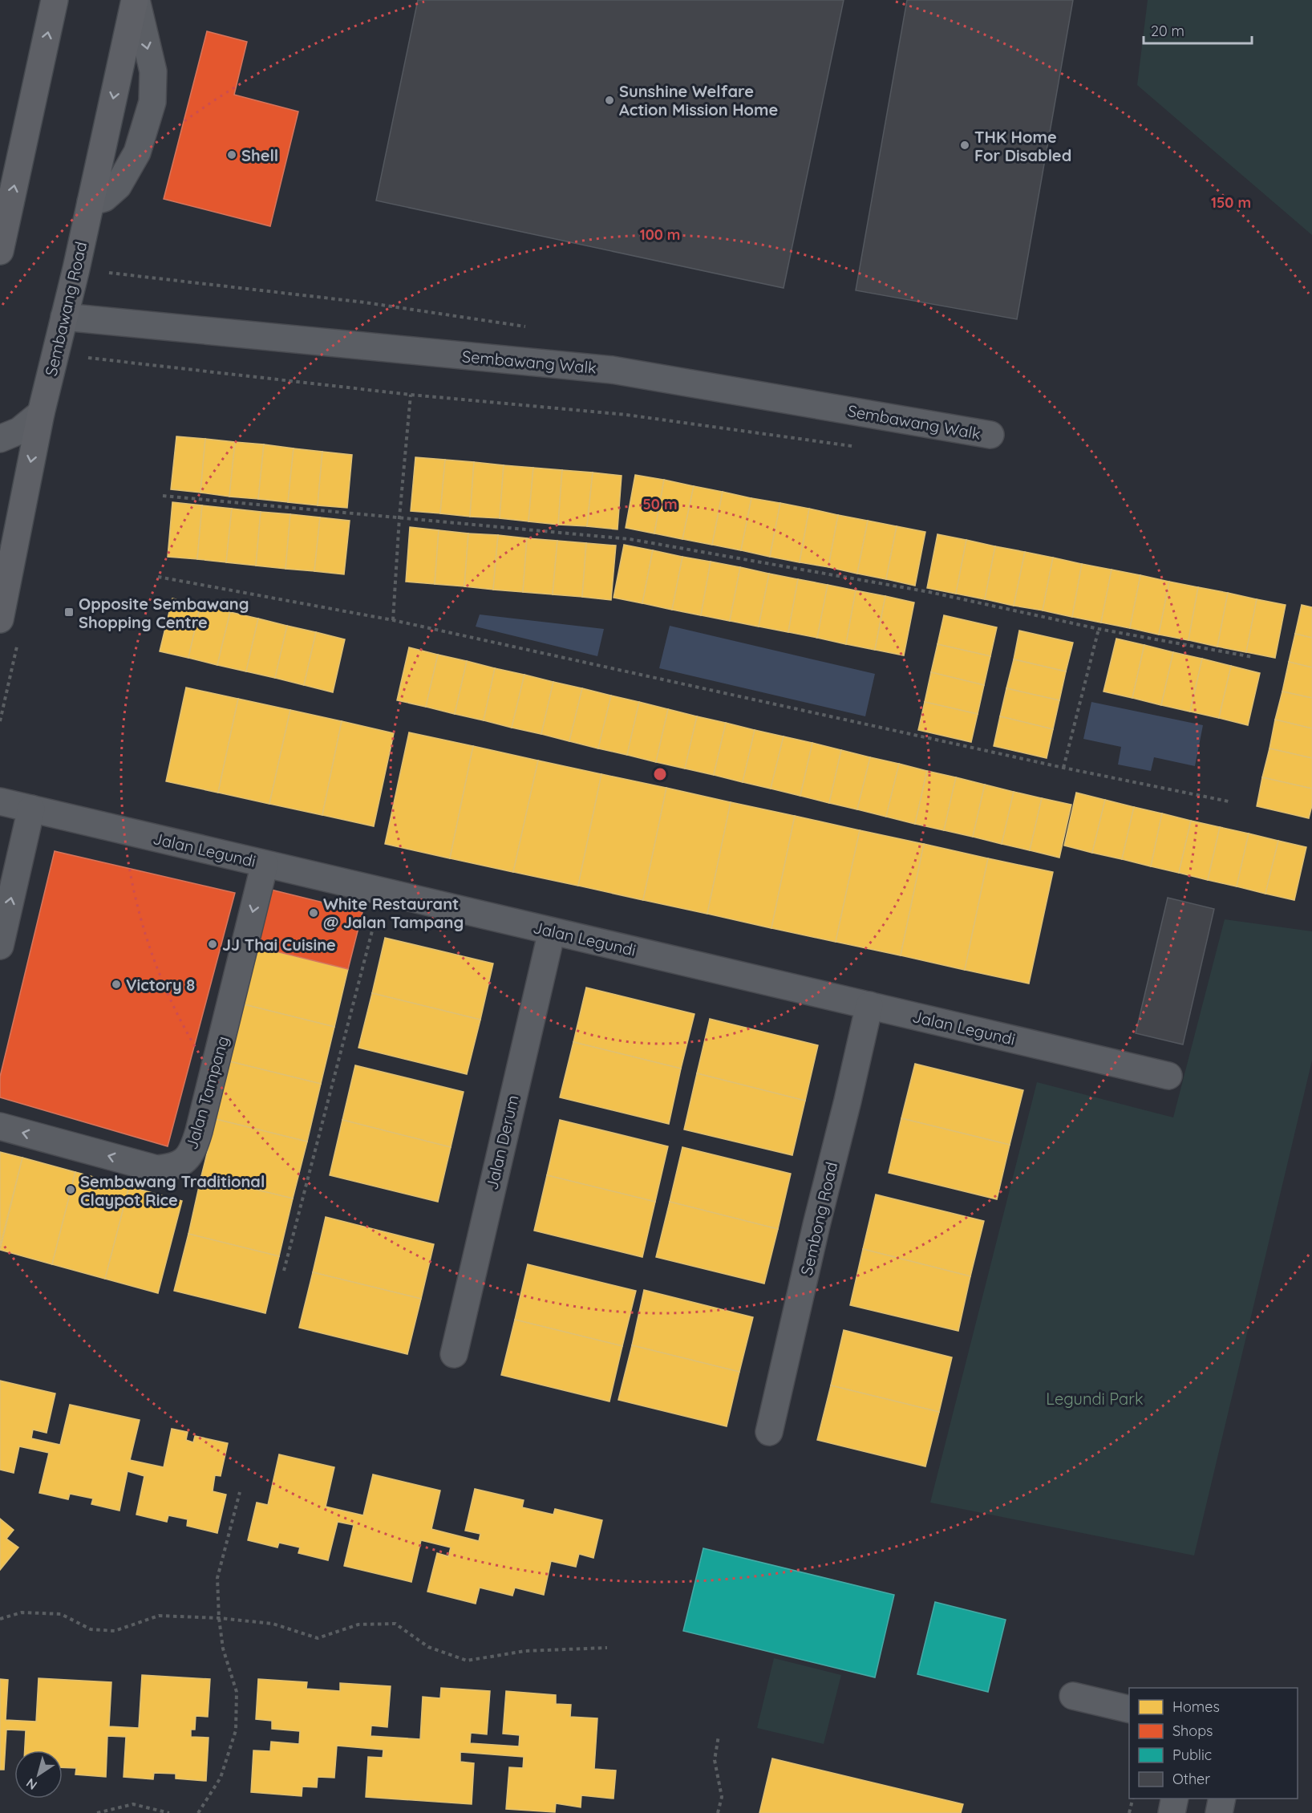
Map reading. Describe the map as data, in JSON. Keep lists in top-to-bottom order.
{
  "streets": {
    "main road": ["Sembawang Road"],
    "street": [
      "Sembawang Walk",
      "Jalan Legundi",
      "Jalan Tampang",
      "Jalan Derum",
      "Sembong Road"
    ]
  },
  "crossings": [
    ["Sembawang Road", "Sembawang Walk"],
    ["Jalan Legundi", "Jalan Tampang"],
    ["Jalan Legundi", "Jalan Derum"],
    ["Jalan Legundi", "Sembong Road"]
  ],
  "parks": ["Legundi Park"],
  "places": {
    "other": [
      "Sunshine Welfare Action Mission Home",
      "THK Home For Disabled",
      "Shell",
      "White Restaurant @ Jalan Tampang",
      "JJ Thai Cuisine",
      "Victory 8",
      "Sembawang Traditional Claypot Rice"
    ],
    "transit": ["Opposite Sembawang Shopping Centre"]
  },
  "legend": [
    "Homes",
    "Shops",
    "Public",
    "Other"
  ],
  "scale_bar": "20 m",
  "north": "bottom left",
  "rings": ["150 m", "100 m", "50 m"]
}
